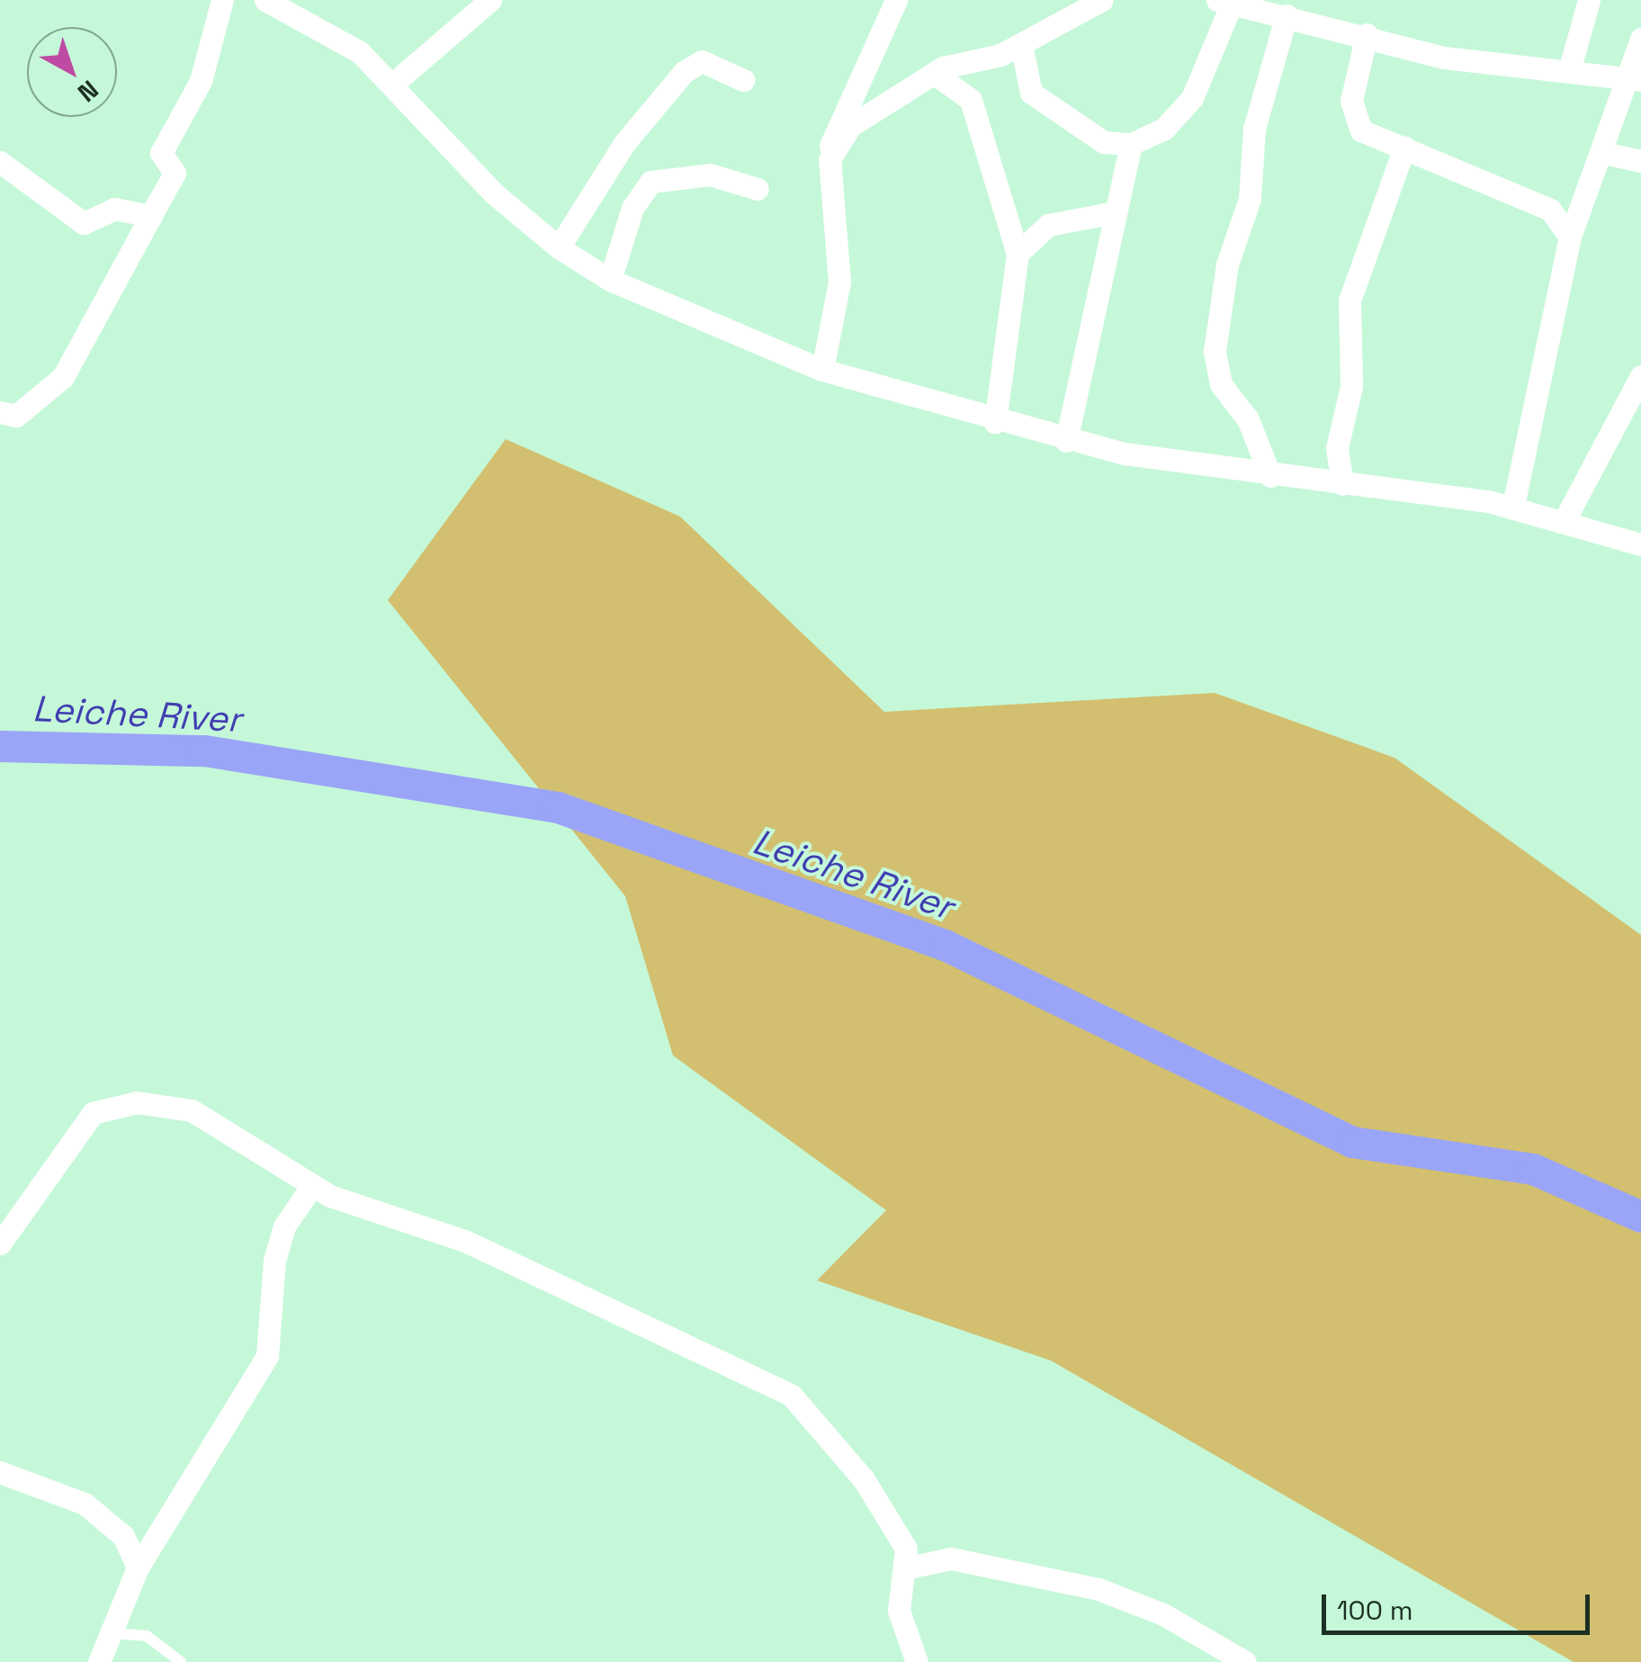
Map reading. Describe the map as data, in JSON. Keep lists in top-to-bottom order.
{
  "water": ["Leiche River"],
  "scale_bar": "100 m",
  "north": "bottom right"
}
